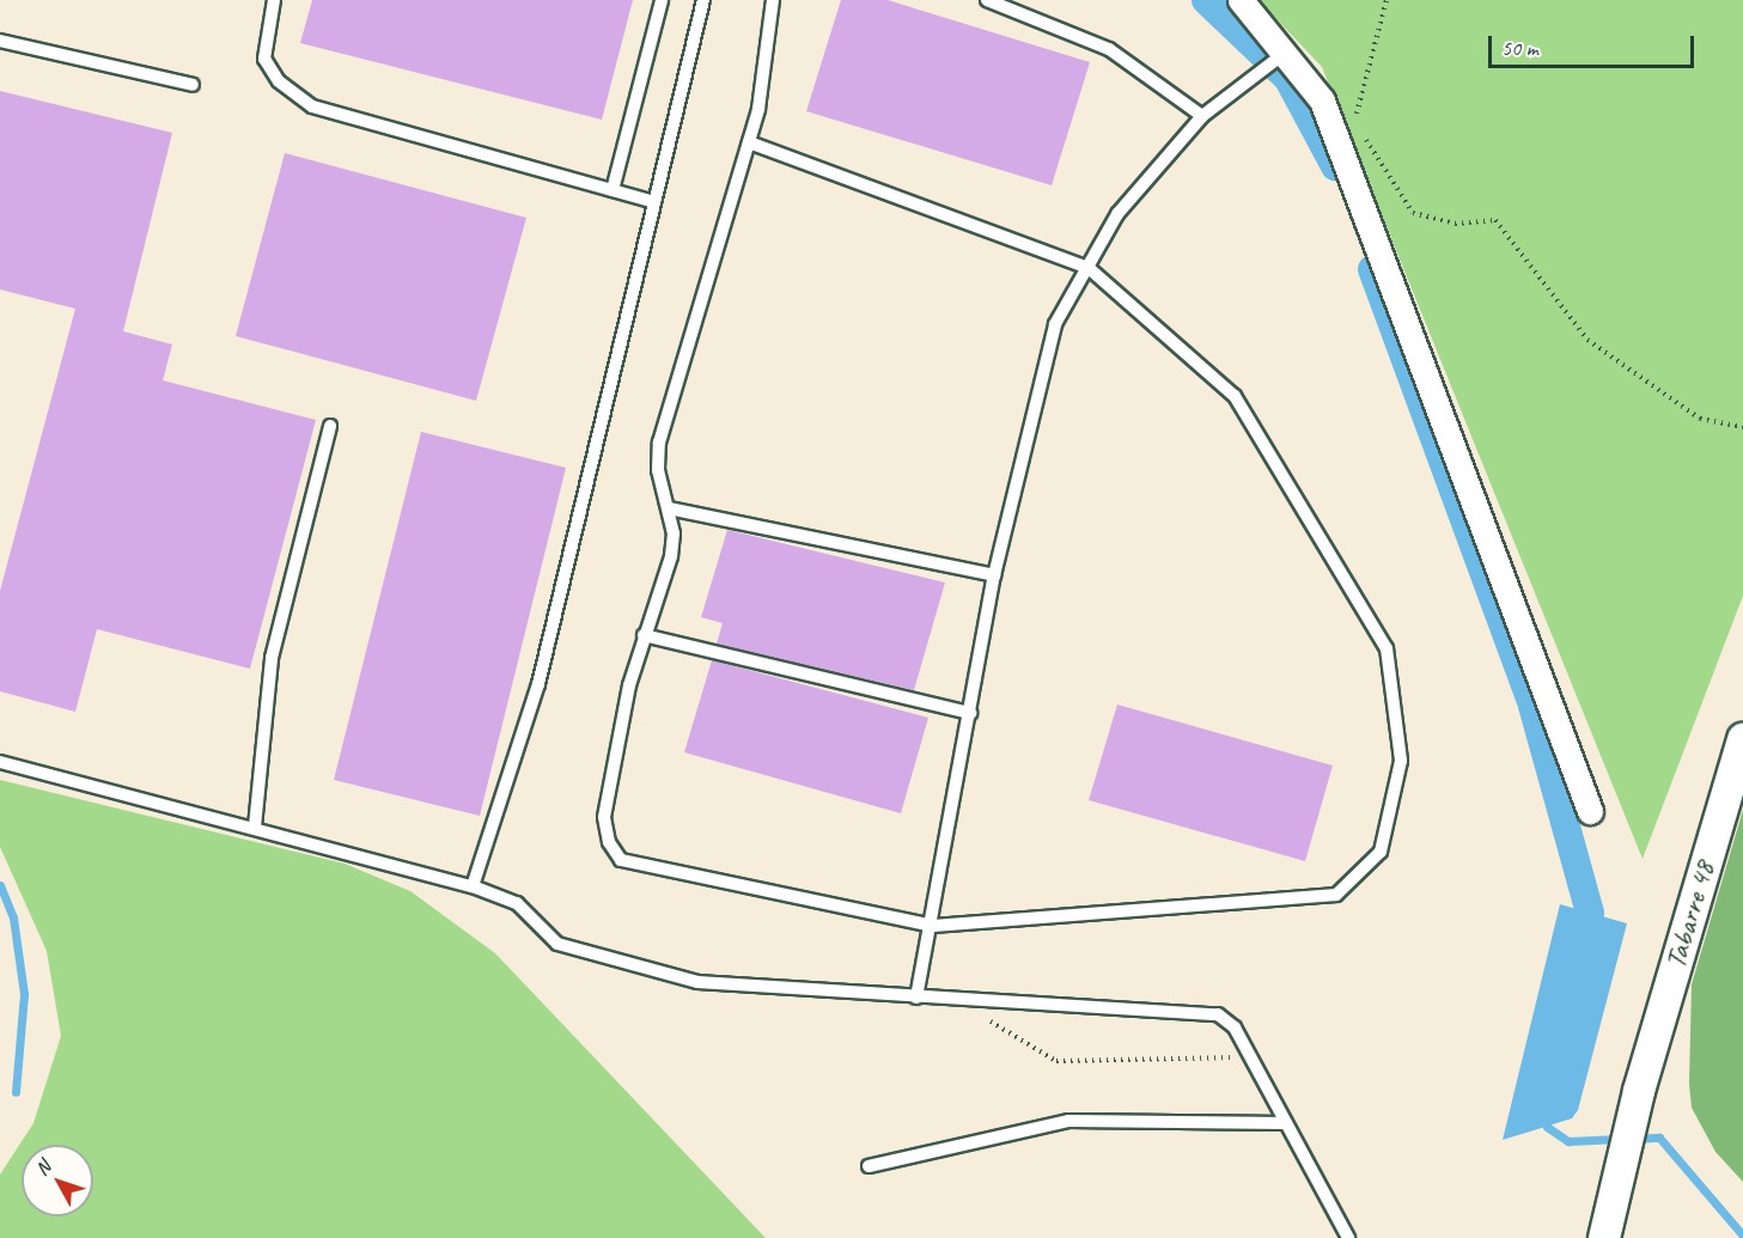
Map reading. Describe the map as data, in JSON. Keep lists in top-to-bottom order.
{
  "streets": {
    "street": ["Tabarre 48"]
  },
  "scale_bar": "50 m",
  "north": "top left"
}
